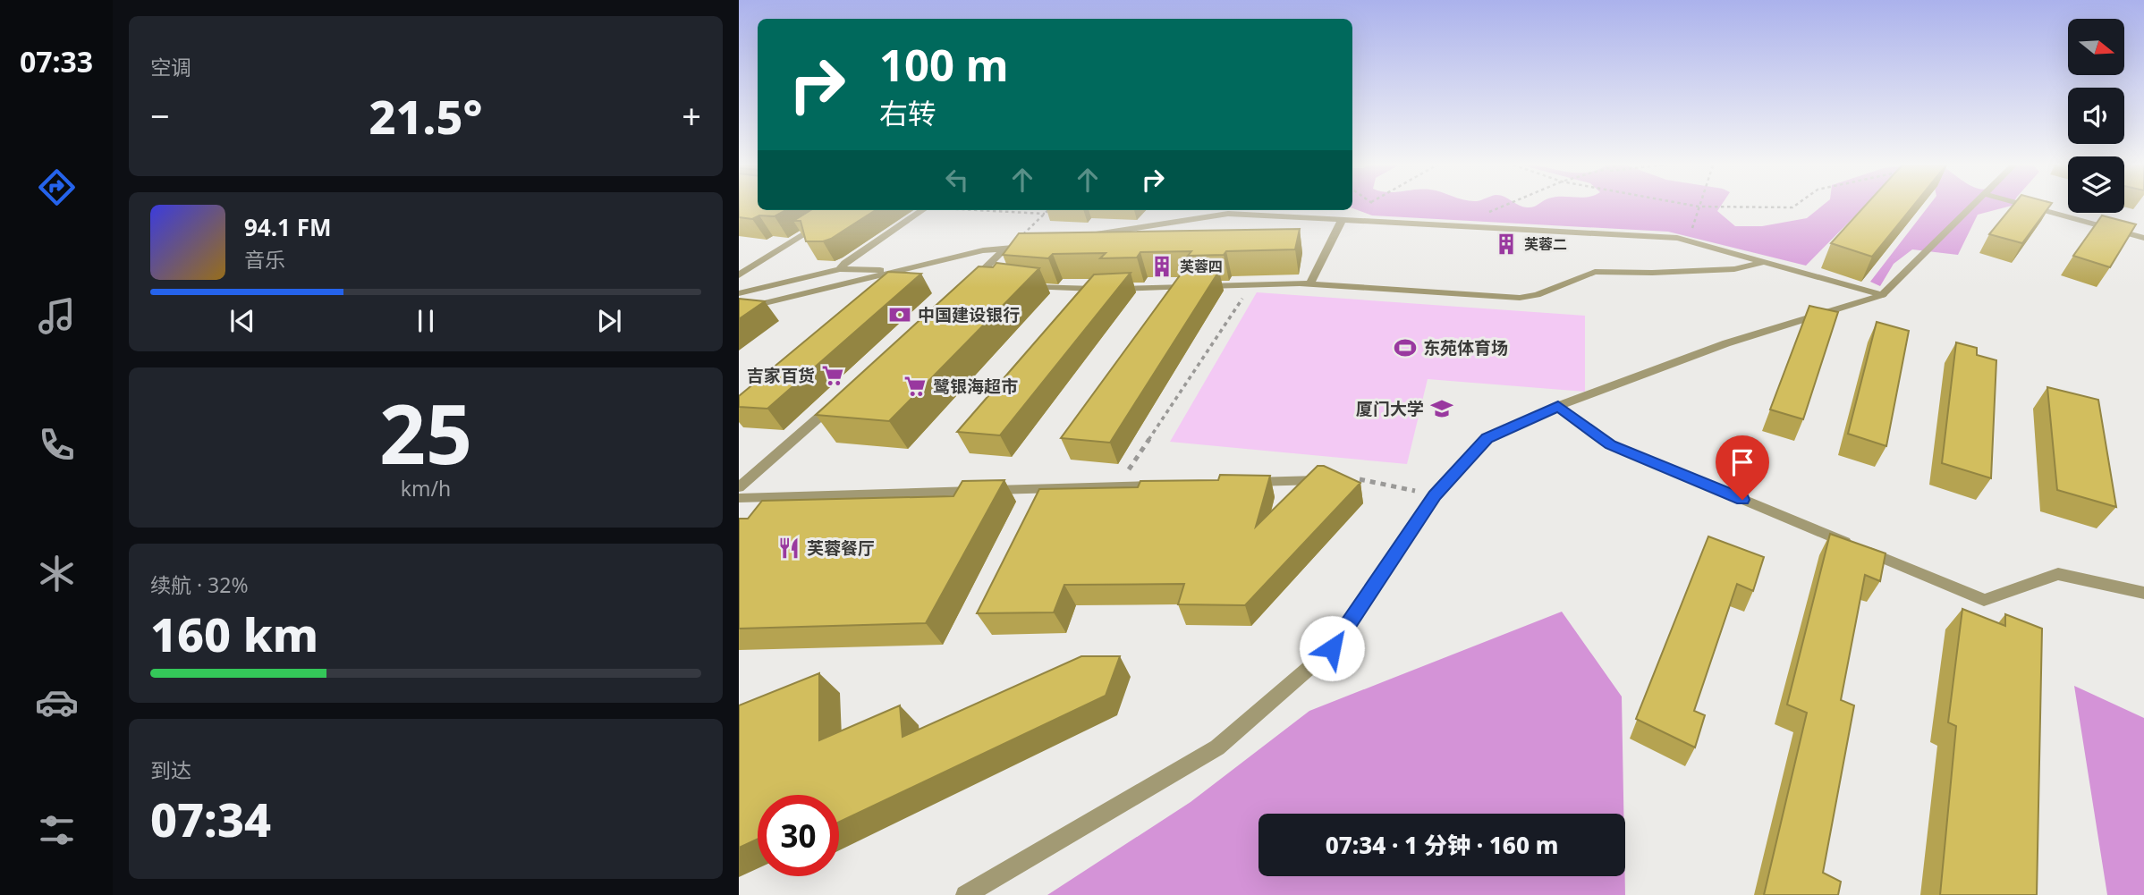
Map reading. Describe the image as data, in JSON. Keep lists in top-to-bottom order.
{
  "places": {
    "building": ["芙蓉二", "芙蓉四"],
    "bank": ["中国建设银行"],
    "sports": ["东苑体育场"],
    "supermarket": ["吉家百货", "鹭银海超市"],
    "school or university": ["厦门大学"],
    "restaurant": ["芙蓉餐厅"]
  },
  "north": "right",
  "page": {
    "tabs": "07:33",
    "tile": [
      "空调",
      ["25", "km/h"],
      ["续航 · 32%", "160 km"],
      ["到达", "07:34"]
    ],
    "turn": ["100 m", "右转"],
    "heat": ["−", "21.5°", "+"],
    "song": ["94.1 FM", "音乐"],
    "limit": "30",
    "trip": "07:34 · 1 分钟 · 160 m"
  }
}
